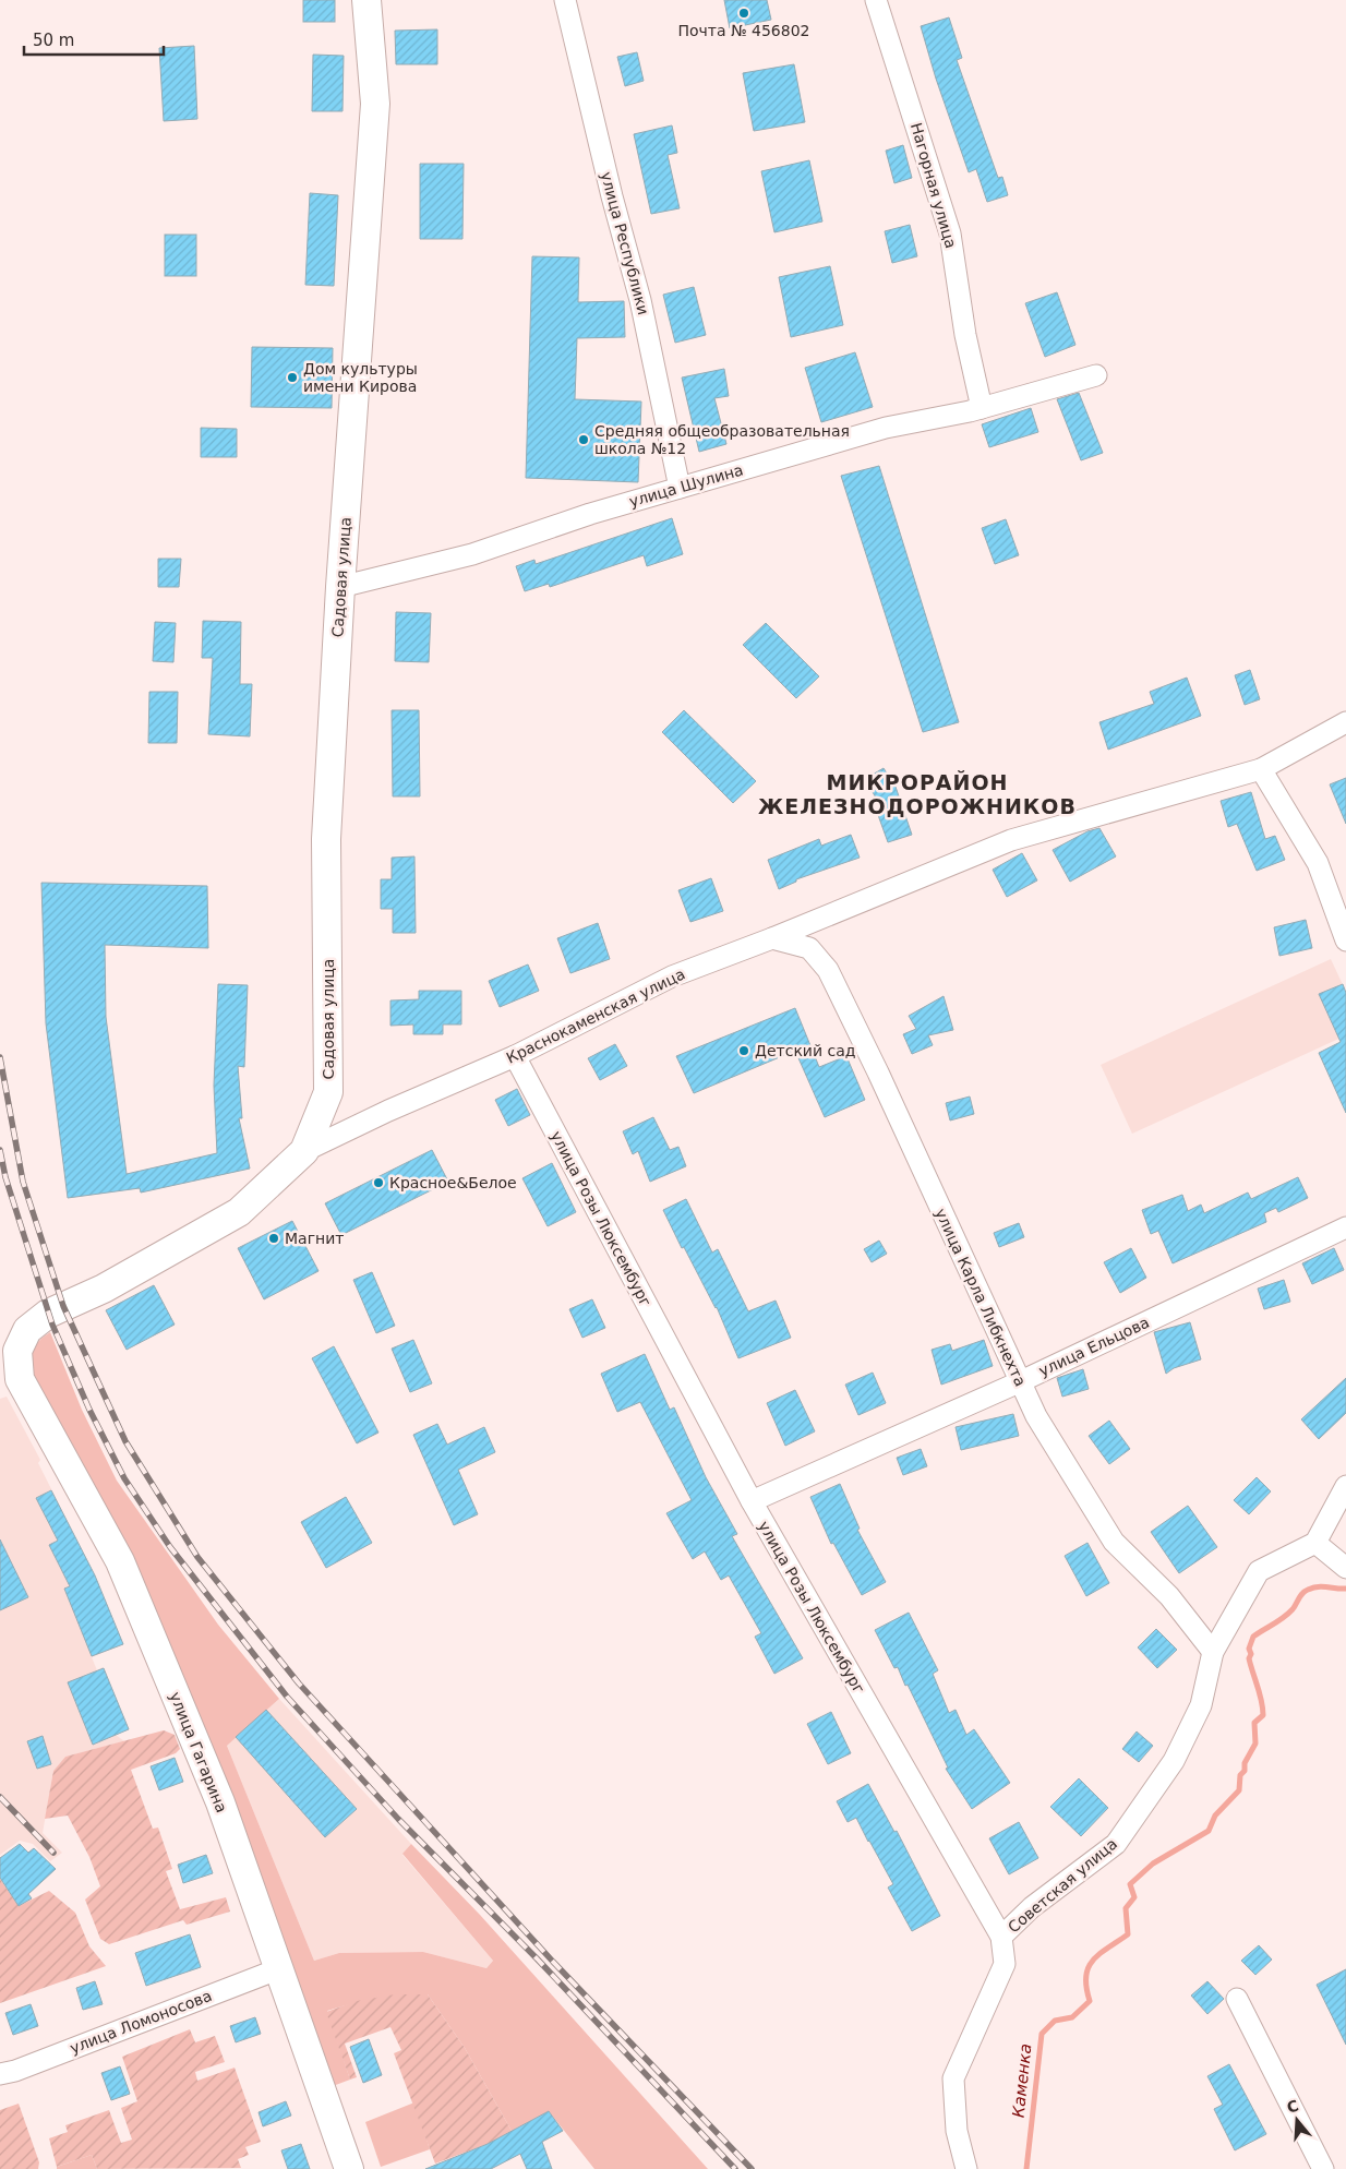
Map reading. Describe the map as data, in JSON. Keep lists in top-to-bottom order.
{
  "streets": {
    "street": [
      "Нагорная улица",
      "улица Республики",
      "улица Шулина",
      "Садовая улица",
      "Краснокаменская улица",
      "улица Розы Люксембург",
      "улица Карла Либкнехта",
      "улица Ельцова",
      "улица Гагарина",
      "Советская улица",
      "улица Ломоносова"
    ]
  },
  "crossings": [
    ["Нагорная улица", "улица Шулина"],
    ["улица Республики", "улица Шулина"],
    ["улица Шулина", "Садовая улица"],
    ["Садовая улица", "Краснокаменская улица"],
    ["Краснокаменская улица", "улица Розы Люксембург"],
    ["Краснокаменская улица", "улица Карла Либкнехта"],
    ["Краснокаменская улица", "улица Гагарина"],
    ["улица Розы Люксембург", "улица Ельцова"],
    ["улица Розы Люксембург", "Советская улица"],
    ["улица Карла Либкнехта", "улица Ельцова"],
    ["улица Карла Либкнехта", "Советская улица"],
    ["улица Гагарина", "улица Ломоносова"]
  ],
  "districts": ["МИКРОРАЙОН ЖЕЛЕЗНОДОРОЖНИКОВ"],
  "water": ["Каменка"],
  "places": [
    "Почта № 456802",
    "Дом культуры имени Кирова",
    "Средняя общеобразовательная школа №12",
    "Детский сад",
    "Красное&Белое",
    "Магнит"
  ],
  "scale_bar": "50 m",
  "north": "top"
}
